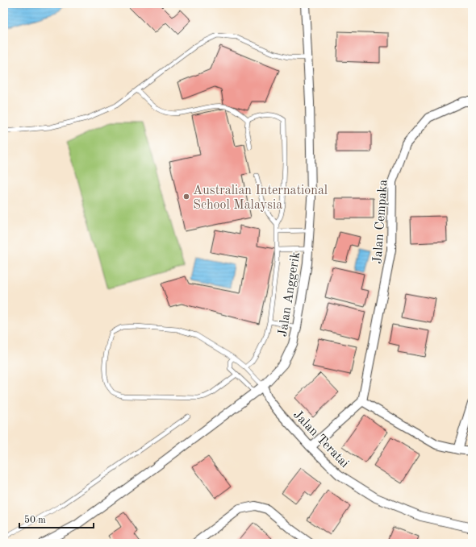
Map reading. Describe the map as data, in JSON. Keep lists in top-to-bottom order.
{
  "streets": {
    "street": ["Jalan Cempaka", "Jalan Anggerik", "Jalan Teratai"]
  },
  "crossings": [
    ["Jalan Anggerik", "Jalan Teratai"]
  ],
  "places": ["Australian International School Malaysia"],
  "scale_bar": "50 m"
}
